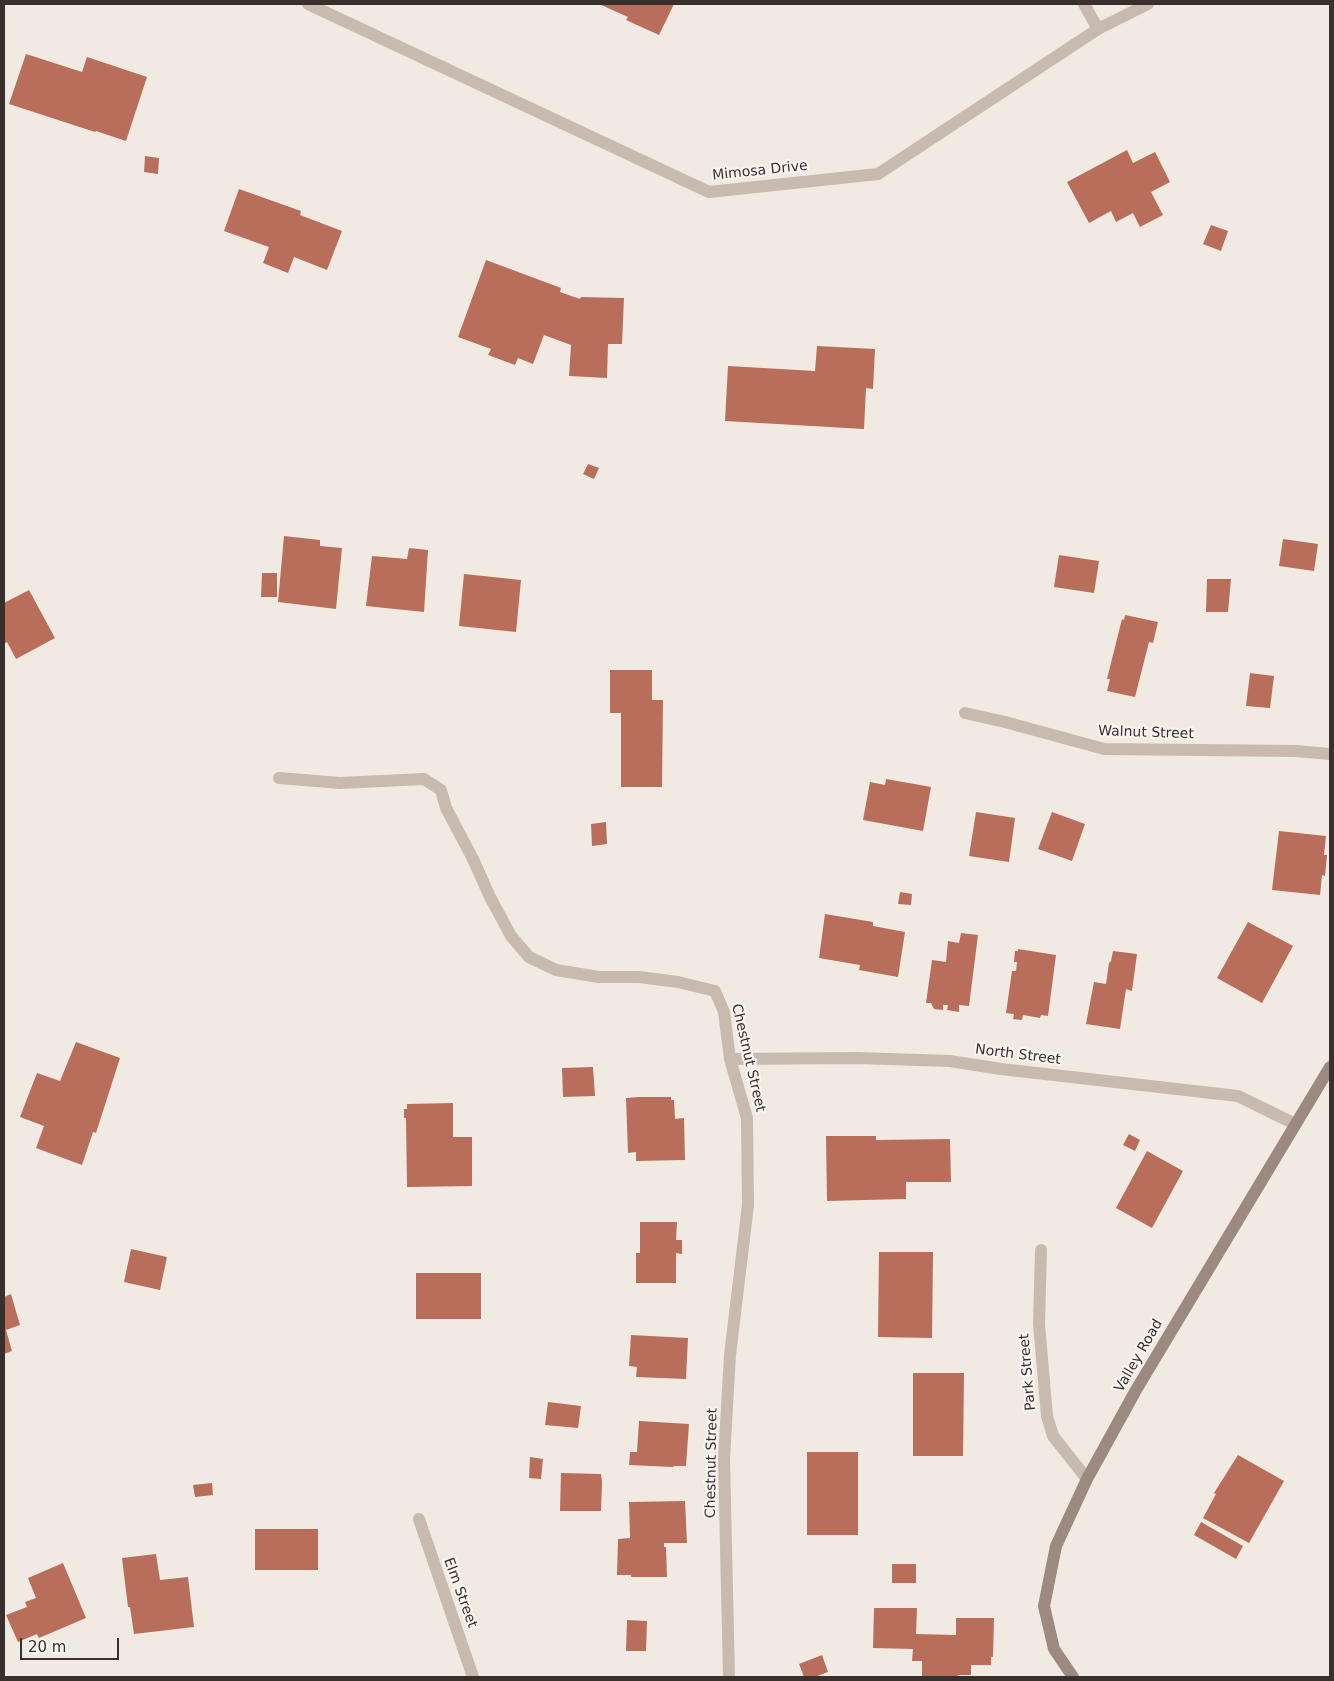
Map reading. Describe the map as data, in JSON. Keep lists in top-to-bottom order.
{
  "streets": {
    "street": [
      "Mimosa Drive",
      "Walnut Street",
      "North Street",
      "Chestnut Street",
      "Valley Road",
      "Park Street",
      "Elm Street"
    ]
  },
  "crossings": [
    ["North Street", "Chestnut Street"],
    ["North Street", "Valley Road"],
    ["Valley Road", "Park Street"]
  ],
  "scale_bar": "20 m"
}
